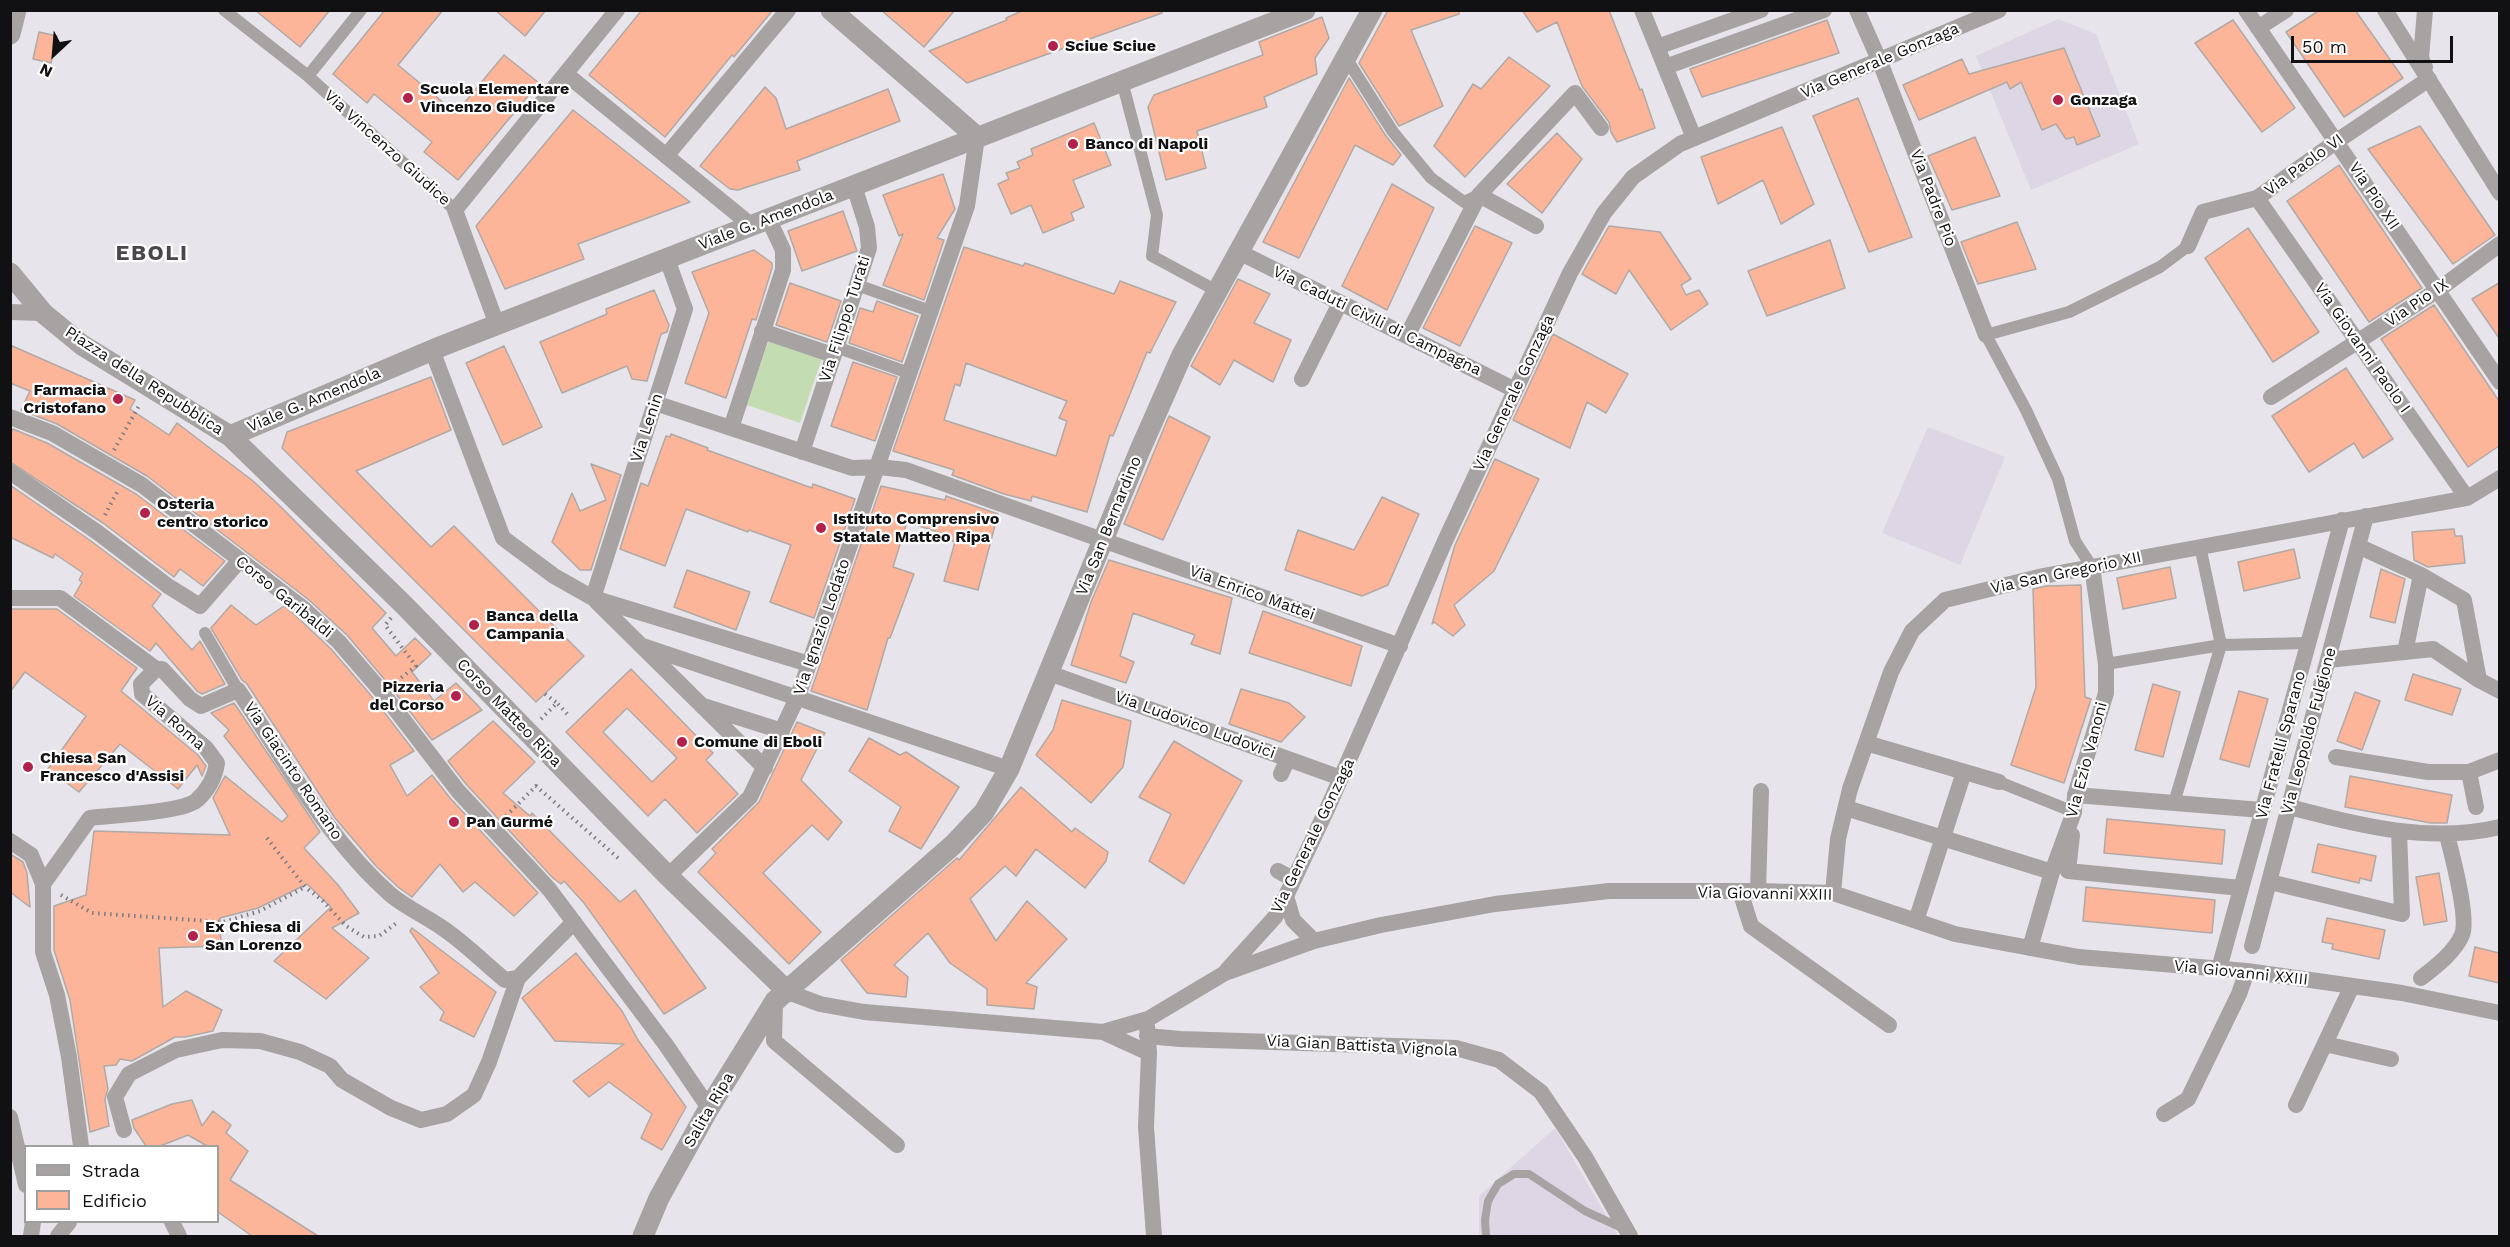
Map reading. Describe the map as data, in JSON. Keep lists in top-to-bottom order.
{
  "streets": {
    "street": [
      "Via Generale Gonzaga",
      "Via Vincenzo Giudice",
      "Via Paolo VI",
      "Via Pio XII",
      "Via Padre Pio",
      "Viale G. Amendola",
      "Via Pio IX",
      "Via Filippo Turati",
      "Via Caduti Civili di Campagna",
      "Via Giovanni Paolo I",
      "Piazza della Repubblica",
      "Via Lenin",
      "Via San Bernardino",
      "Via San Gregorio XII",
      "Via Enrico Mattei",
      "Corso Garibaldi",
      "Via Ignazio Lodato",
      "Corso Matteo Ripa",
      "Via Roma",
      "Via Ludovico Ludovici",
      "Via Leopoldo Fulgione",
      "Via Fratelli Sparano",
      "Via Ezio Vanoni",
      "Via Giacinto Romano",
      "Via Giovanni XXIII",
      "Via Gian Battista Vignola",
      "Salita Ripa"
    ]
  },
  "crossings": [
    ["Via Generale Gonzaga", "Via Padre Pio"],
    ["Via Generale Gonzaga", "Via Caduti Civili di Campagna"],
    ["Via Generale Gonzaga", "Via Enrico Mattei"],
    ["Via Generale Gonzaga", "Via Ludovico Ludovici"],
    ["Via Generale Gonzaga", "Via Giovanni XXIII"],
    ["Via Vincenzo Giudice", "Viale G. Amendola"],
    ["Via Paolo VI", "Via Pio XII"],
    ["Via Paolo VI", "Via Giovanni Paolo I"],
    ["Via Pio XII", "Via Pio IX"],
    ["Viale G. Amendola", "Via Filippo Turati"],
    ["Viale G. Amendola", "Piazza della Repubblica"],
    ["Viale G. Amendola", "Via Lenin"],
    ["Viale G. Amendola", "Via Ignazio Lodato"],
    ["Viale G. Amendola", "Corso Matteo Ripa"],
    ["Via Pio IX", "Via Giovanni Paolo I"],
    ["Via Filippo Turati", "Via Enrico Mattei"],
    ["Via Caduti Civili di Campagna", "Via San Bernardino"],
    ["Via Giovanni Paolo I", "Via San Gregorio XII"],
    ["Piazza della Repubblica", "Corso Matteo Ripa"],
    ["Via Lenin", "Via Enrico Mattei"],
    ["Via San Bernardino", "Via Enrico Mattei"],
    ["Via San Bernardino", "Corso Matteo Ripa"],
    ["Via San Bernardino", "Via Ludovico Ludovici"],
    ["Via San Bernardino", "Via Gian Battista Vignola"],
    ["Via San Bernardino", "Salita Ripa"],
    ["Via San Gregorio XII", "Via Leopoldo Fulgione"],
    ["Via San Gregorio XII", "Via Fratelli Sparano"],
    ["Via San Gregorio XII", "Via Ezio Vanoni"],
    ["Via San Gregorio XII", "Via Giovanni XXIII"],
    ["Via Enrico Mattei", "Via Ignazio Lodato"],
    ["Corso Garibaldi", "Salita Ripa"],
    ["Via Ignazio Lodato", "Corso Matteo Ripa"],
    ["Corso Matteo Ripa", "Via Gian Battista Vignola"],
    ["Corso Matteo Ripa", "Salita Ripa"],
    ["Via Roma", "Via Giacinto Romano"],
    ["Via Fratelli Sparano", "Via Giovanni XXIII"],
    ["Via Ezio Vanoni", "Via Giovanni XXIII"],
    ["Via Giovanni XXIII", "Via Gian Battista Vignola"],
    ["Via Gian Battista Vignola", "Salita Ripa"]
  ],
  "districts": ["EBOLI"],
  "places": [
    "Sciue Sciue",
    "Scuola Elementare Vincenzo Giudice",
    "Gonzaga",
    "Banco di Napoli",
    "Farmacia Cristofano",
    "Osteria centro storico",
    "Istituto Comprensivo Statale Matteo Ripa",
    "Banca della Campania",
    "Pizzeria del Corso",
    "Comune di Eboli",
    "Chiesa San Francesco d'Assisi",
    "Pan Gurmé",
    "Ex Chiesa di San Lorenzo"
  ],
  "legend": ["Strada", "Edificio"],
  "scale_bar": "50 m",
  "north": "bottom left"
}
